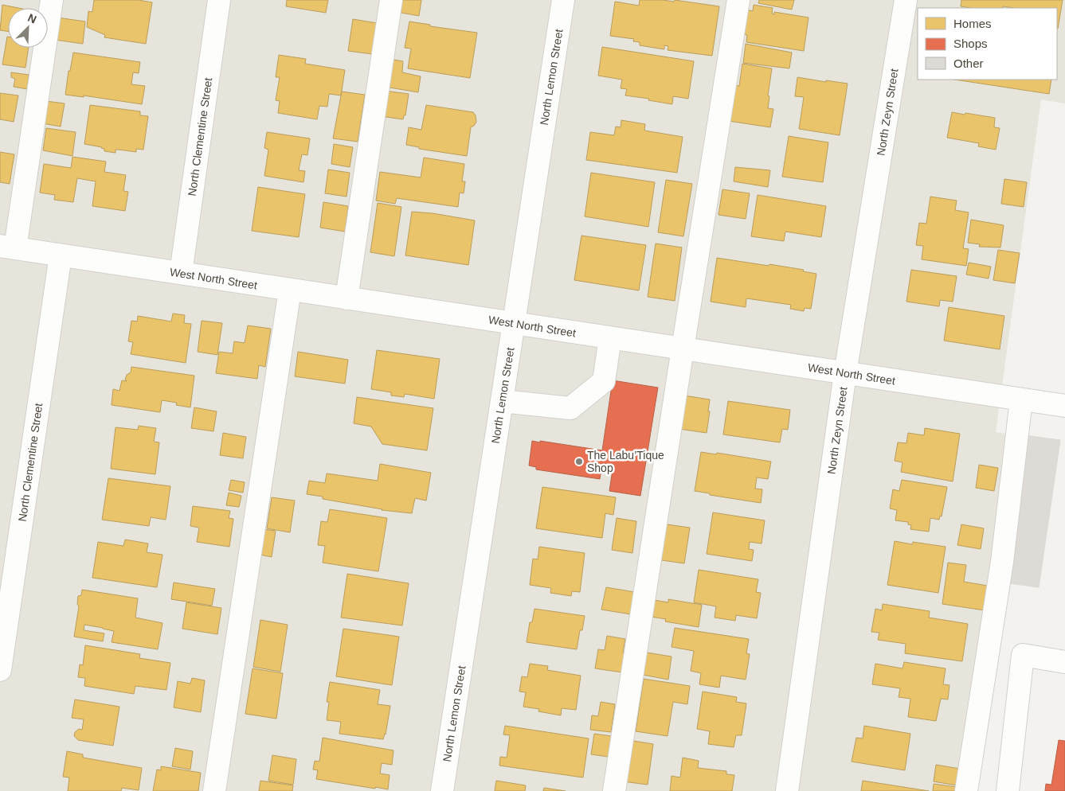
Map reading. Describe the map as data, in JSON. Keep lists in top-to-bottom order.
{
  "streets": {
    "street": [
      "North Lemon Street",
      "North Zeyn Street",
      "North Clementine Street",
      "West North Street"
    ]
  },
  "crossings": [
    ["North Lemon Street", "West North Street"],
    ["North Zeyn Street", "West North Street"],
    ["North Clementine Street", "West North Street"]
  ],
  "places": ["The Labu’Tique Shop"],
  "legend": ["Homes", "Shops", "Other"],
  "north": "top right"
}
